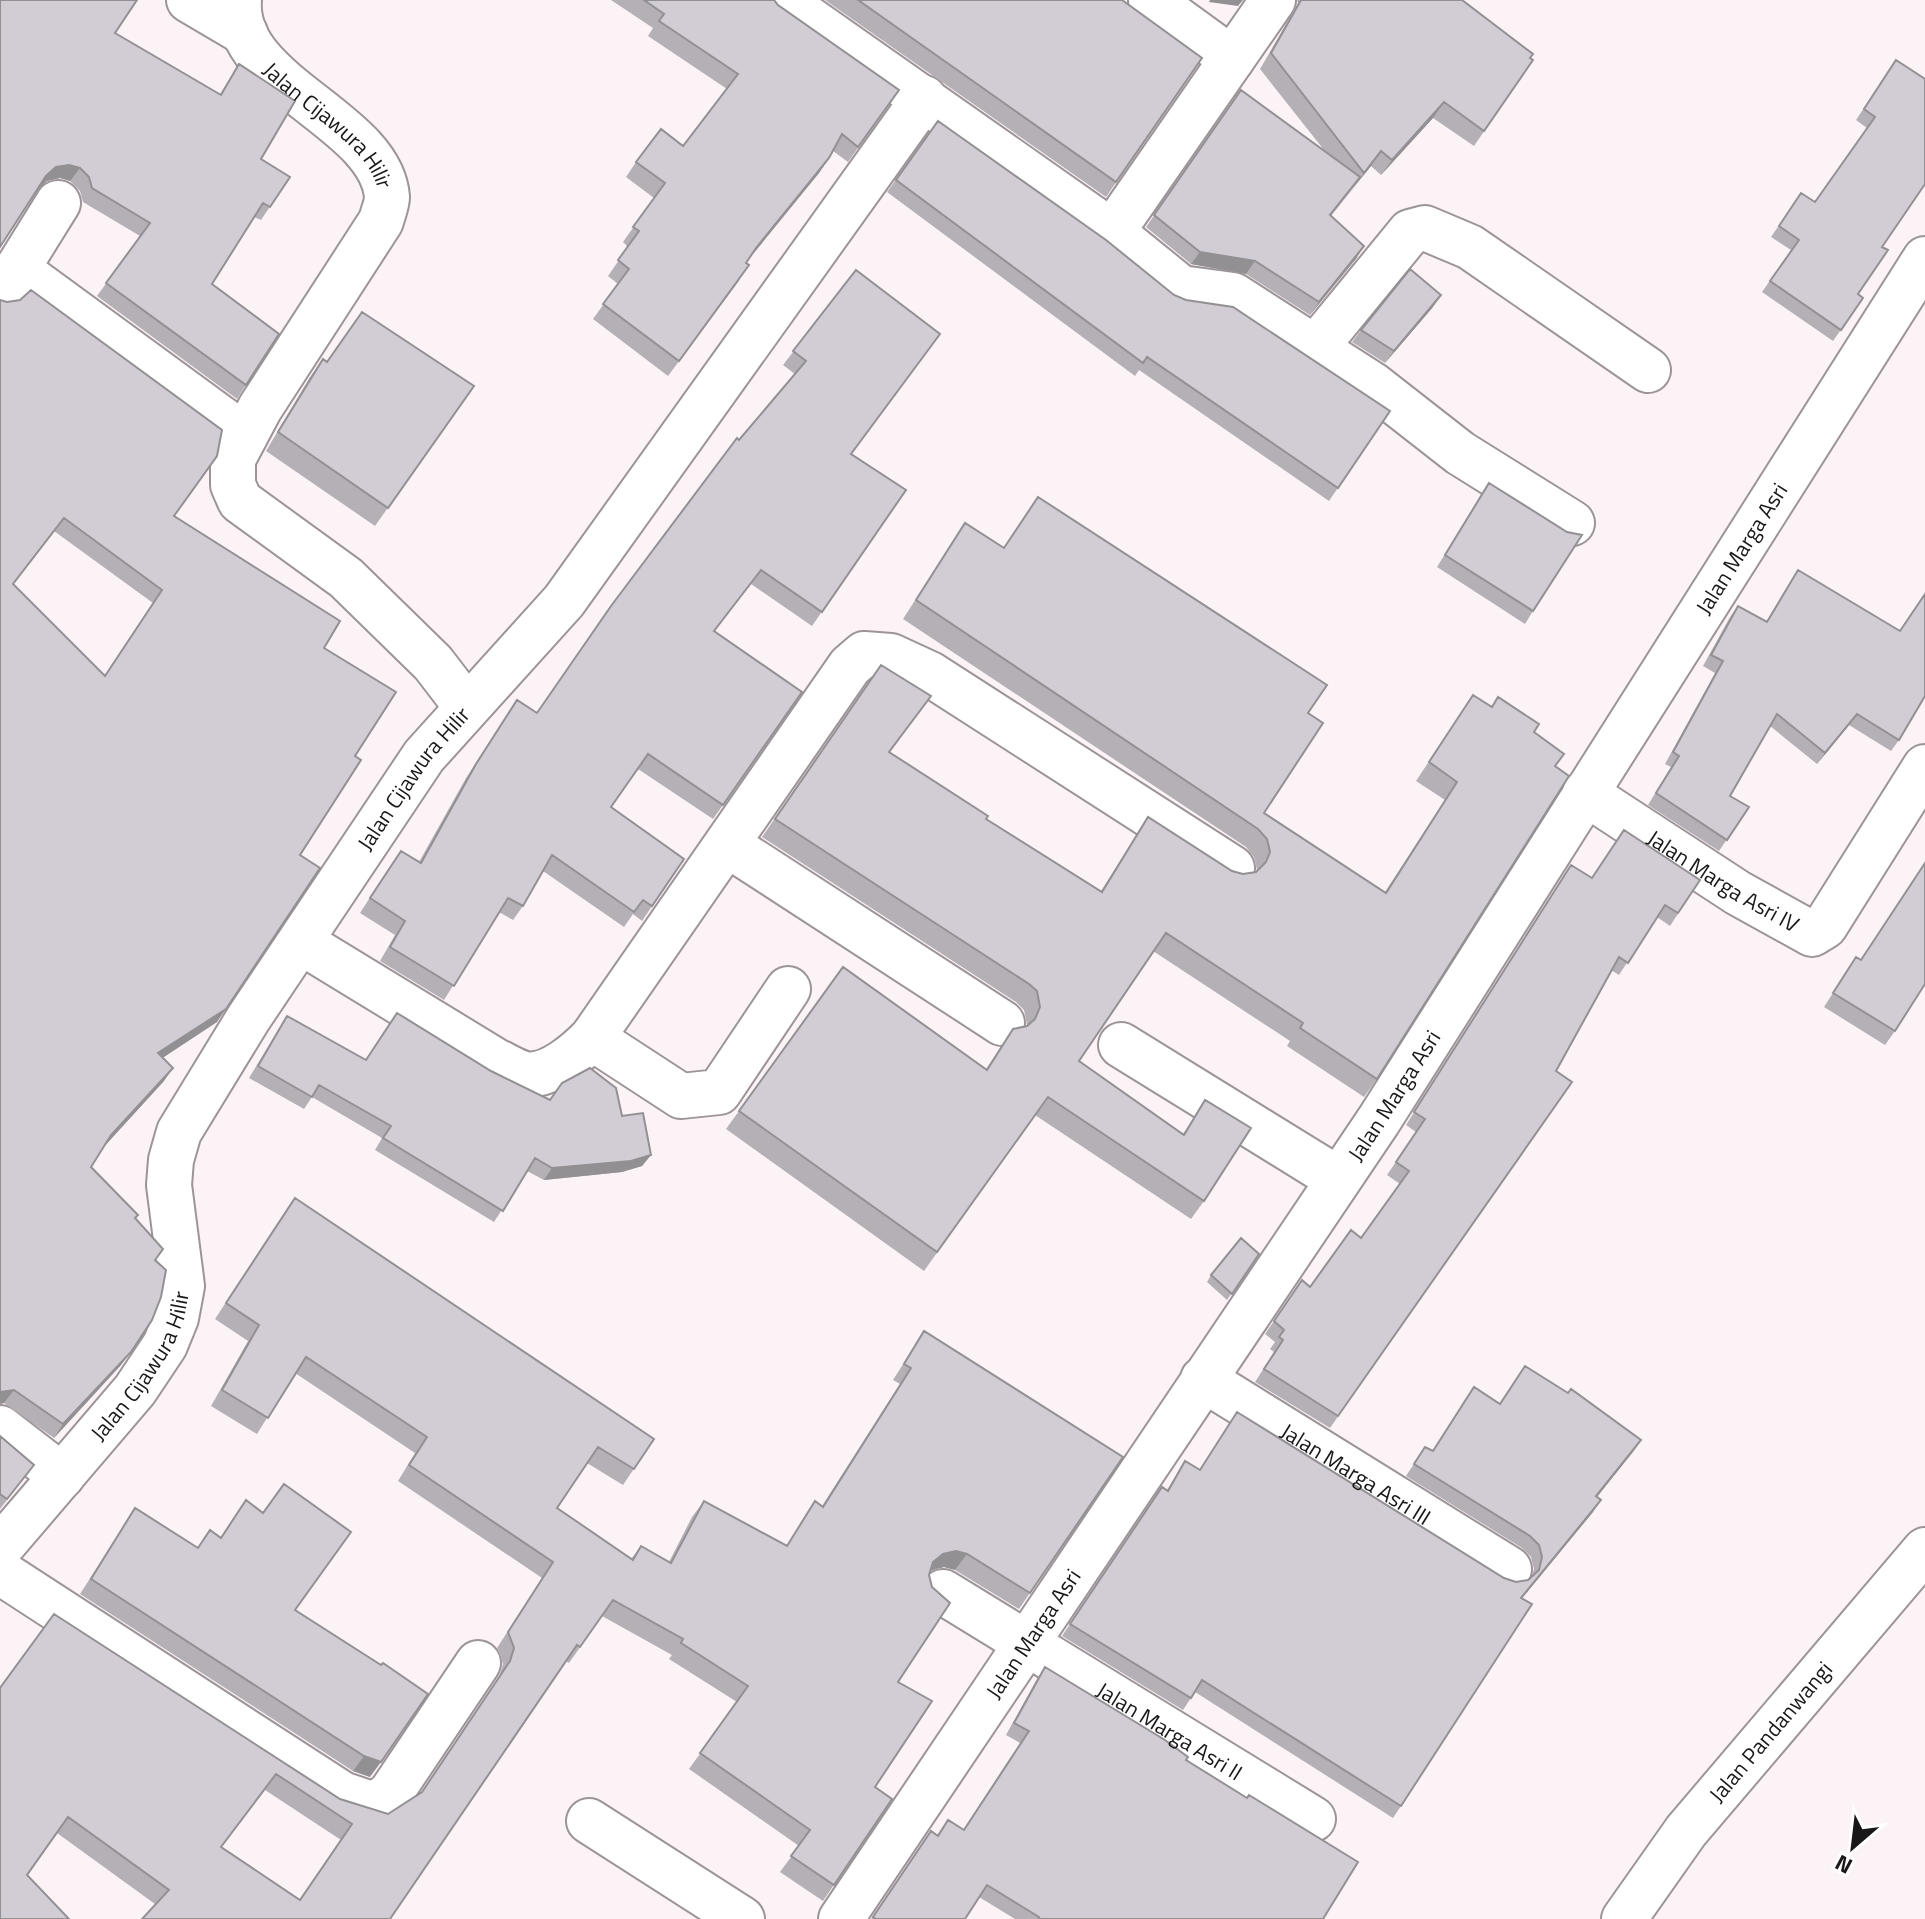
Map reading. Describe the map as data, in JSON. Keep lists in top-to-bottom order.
{
  "streets": {
    "street": [
      "Jalan Cijawura Hilir",
      "Jalan Marga Asri",
      "Jalan Marga Asri IV",
      "Jalan Marga Asri III",
      "Jalan Marga Asri II",
      "Jalan Pandanwangi"
    ]
  },
  "crossings": [
    ["Jalan Marga Asri", "Jalan Marga Asri IV"],
    ["Jalan Marga Asri", "Jalan Marga Asri III"],
    ["Jalan Marga Asri", "Jalan Marga Asri II"]
  ],
  "north": "bottom left"
}
